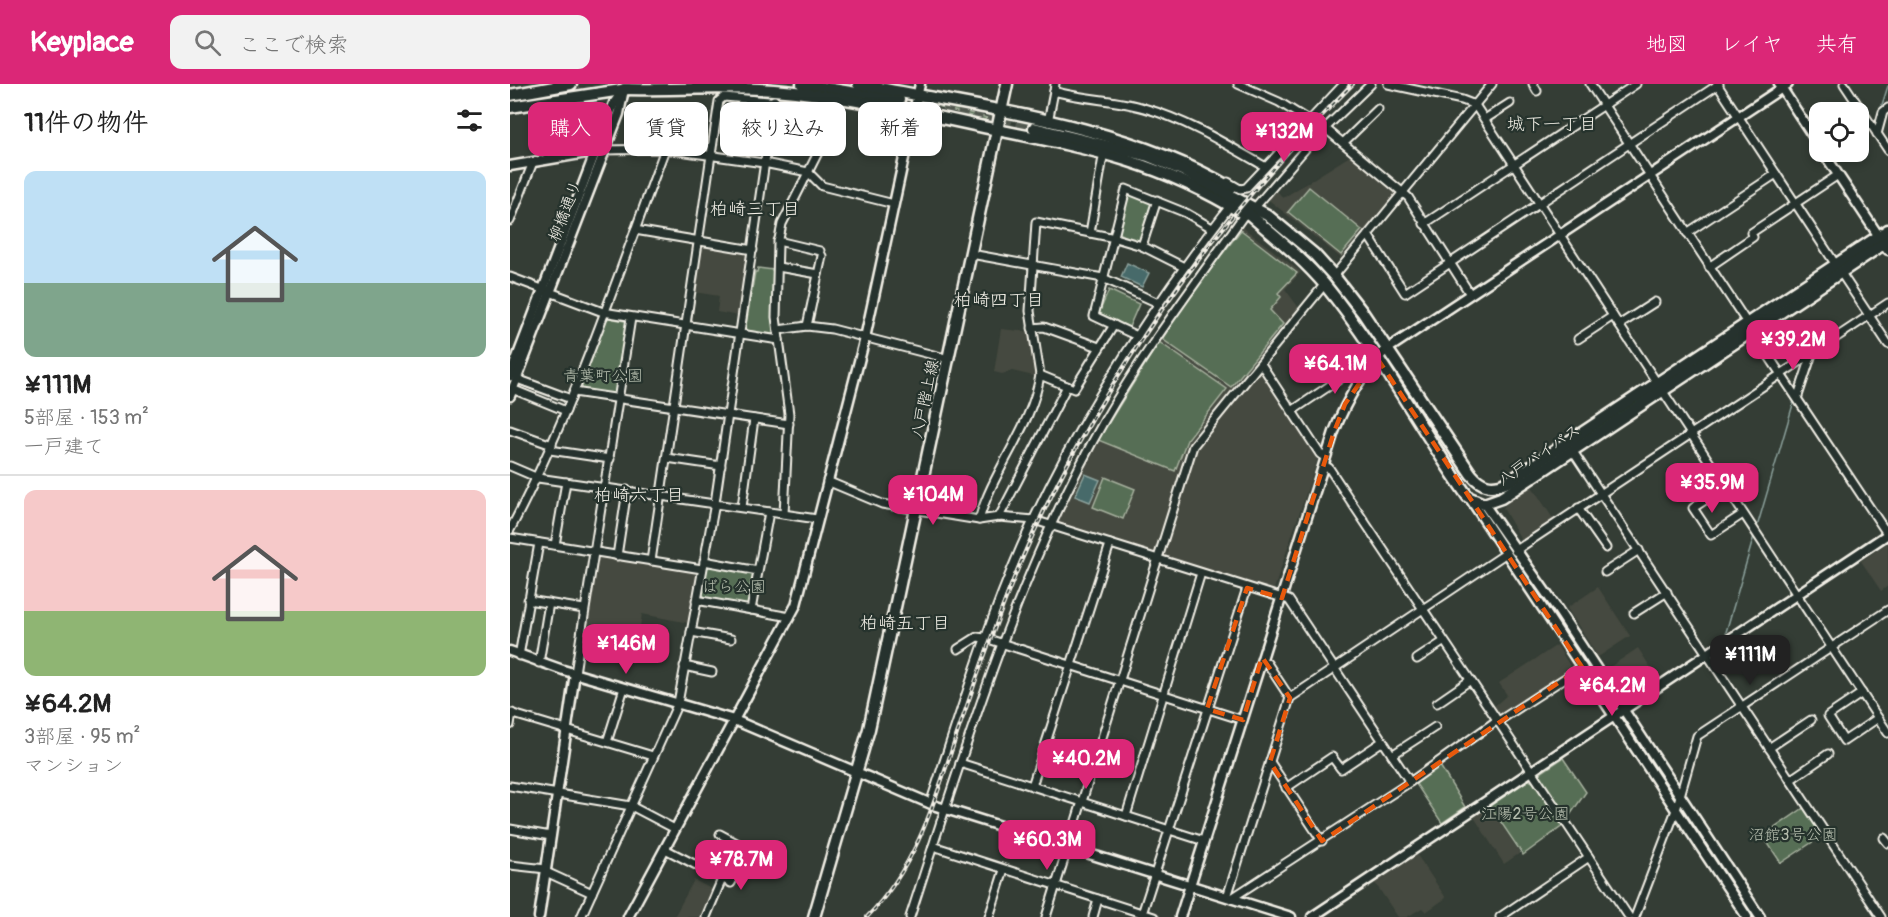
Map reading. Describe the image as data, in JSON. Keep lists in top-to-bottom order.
{
  "streets": {
    "main road": ["八戸階上線", "八戸バイパス"],
    "street": ["柳橋通り"]
  },
  "districts": [
    "城下一丁目",
    "柏崎三丁目",
    "柏崎四丁目",
    "柏崎六丁目",
    "柏崎五丁目"
  ],
  "parks": [
    "青葉町公園",
    "ばら公園",
    "江陽2号公園",
    "沼館3号公園"
  ],
  "page": {
    "header": "Keyplace",
    "search": "ここで検索",
    "nav": ["地図", "レイヤ", "共有"],
    "heading": "11件の物件",
    "chip": [
      "購入",
      "賃貸",
      "絞り込み",
      "新着"
    ],
    "price": [
      "¥132M",
      "¥39.2M",
      "¥64.1M",
      "¥35.9M",
      "¥104M",
      "¥146M",
      "¥111M",
      "¥64.2M",
      "¥40.2M",
      "¥60.3M",
      "¥78.7M"
    ],
    "list": [
      {
        "name": "¥111M",
        "note": "5部屋 · 153 m² · 一戸建て"
      },
      {
        "name": "¥64.2M",
        "note": "3部屋 · 95 m² · マンション"
      }
    ]
  }
}
